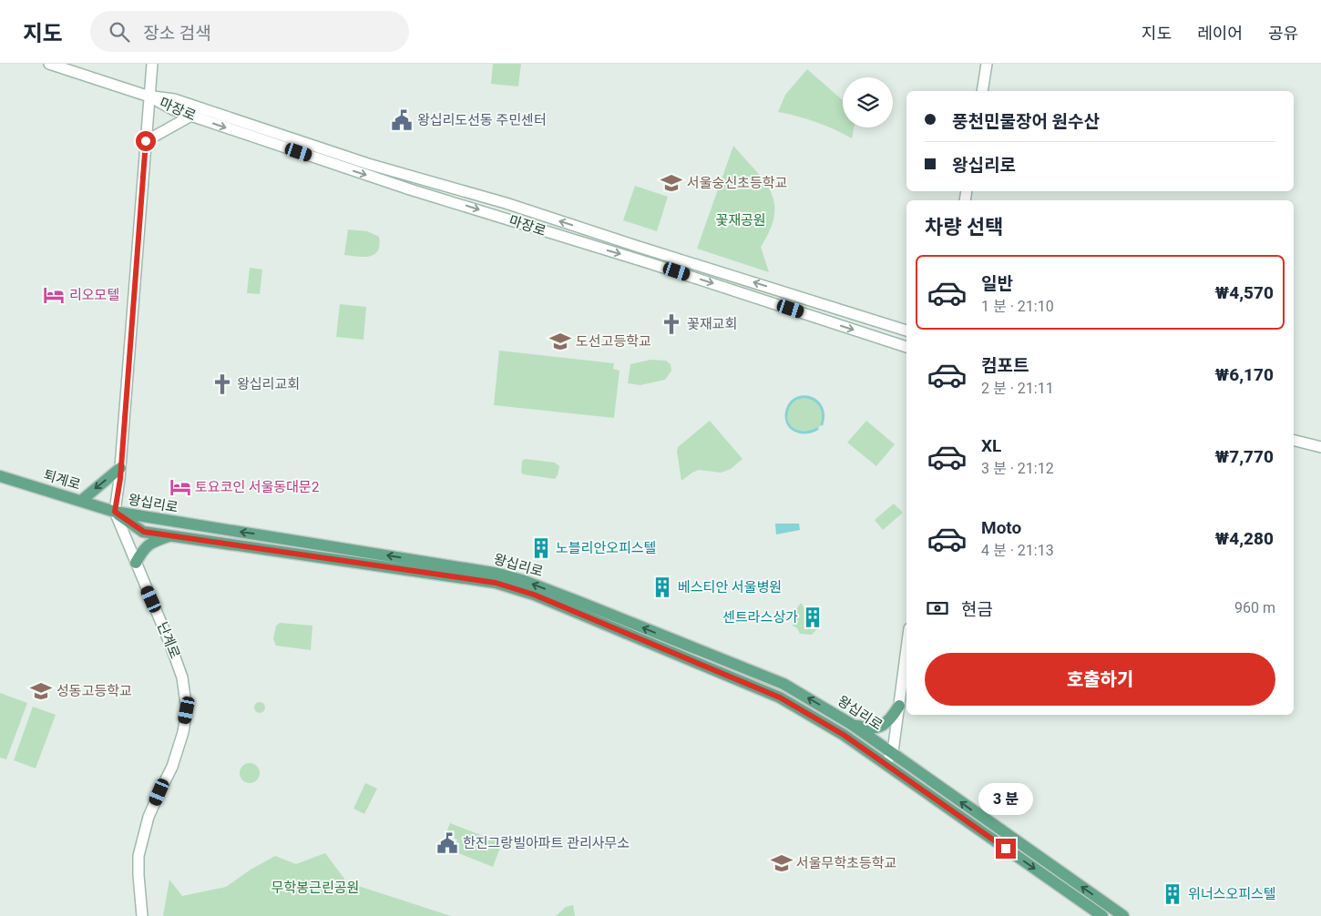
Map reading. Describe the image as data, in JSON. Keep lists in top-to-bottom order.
{
  "streets": {
    "main road": [
      "마장로",
      "퇴계로",
      "왕십리로",
      "난계로"
    ]
  },
  "crossings": [
    ["마장로", "난계로"],
    ["퇴계로", "왕십리로"],
    ["퇴계로", "난계로"],
    ["왕십리로", "난계로"]
  ],
  "parks": ["꽃재공원", "무학봉근린공원"],
  "places": {
    "public building": ["왕십리도선동 주민센터", "한진그랑빌아파트 관리사무소"],
    "school or university": [
      "서울숭신초등학교",
      "도선고등학교",
      "성동고등학교",
      "서울무학초등학교"
    ],
    "hotel": ["리오모텔", "토요코인 서울동대문2"],
    "church": ["꽃재교회", "왕십리교회"],
    "building": [
      "노블리안오피스텔",
      "베스티안 서울병원",
      "센트라스상가",
      "위너스오피스텔"
    ]
  },
  "page": {
    "header": "지도",
    "search": "장소 검색",
    "nav": ["지도", "레이어", "공유"],
    "banner": ["풍천민물장어 원수산", "왕십리로"],
    "heading": "차량 선택",
    "list": [
      {
        "name": "일반",
        "note": "1 분 · 21:10",
        "value": "₩4,570"
      },
      {
        "name": "컴포트",
        "note": "2 분 · 21:11",
        "value": "₩6,170"
      },
      {
        "name": "XL",
        "note": "3 분 · 21:12",
        "value": "₩7,770"
      },
      {
        "name": "Moto",
        "note": "4 분 · 21:13",
        "value": "₩4,280"
      }
    ],
    "pay": ["현금", "960 m"],
    "buttons": "호출하기",
    "bubble": "3 분"
  }
}
